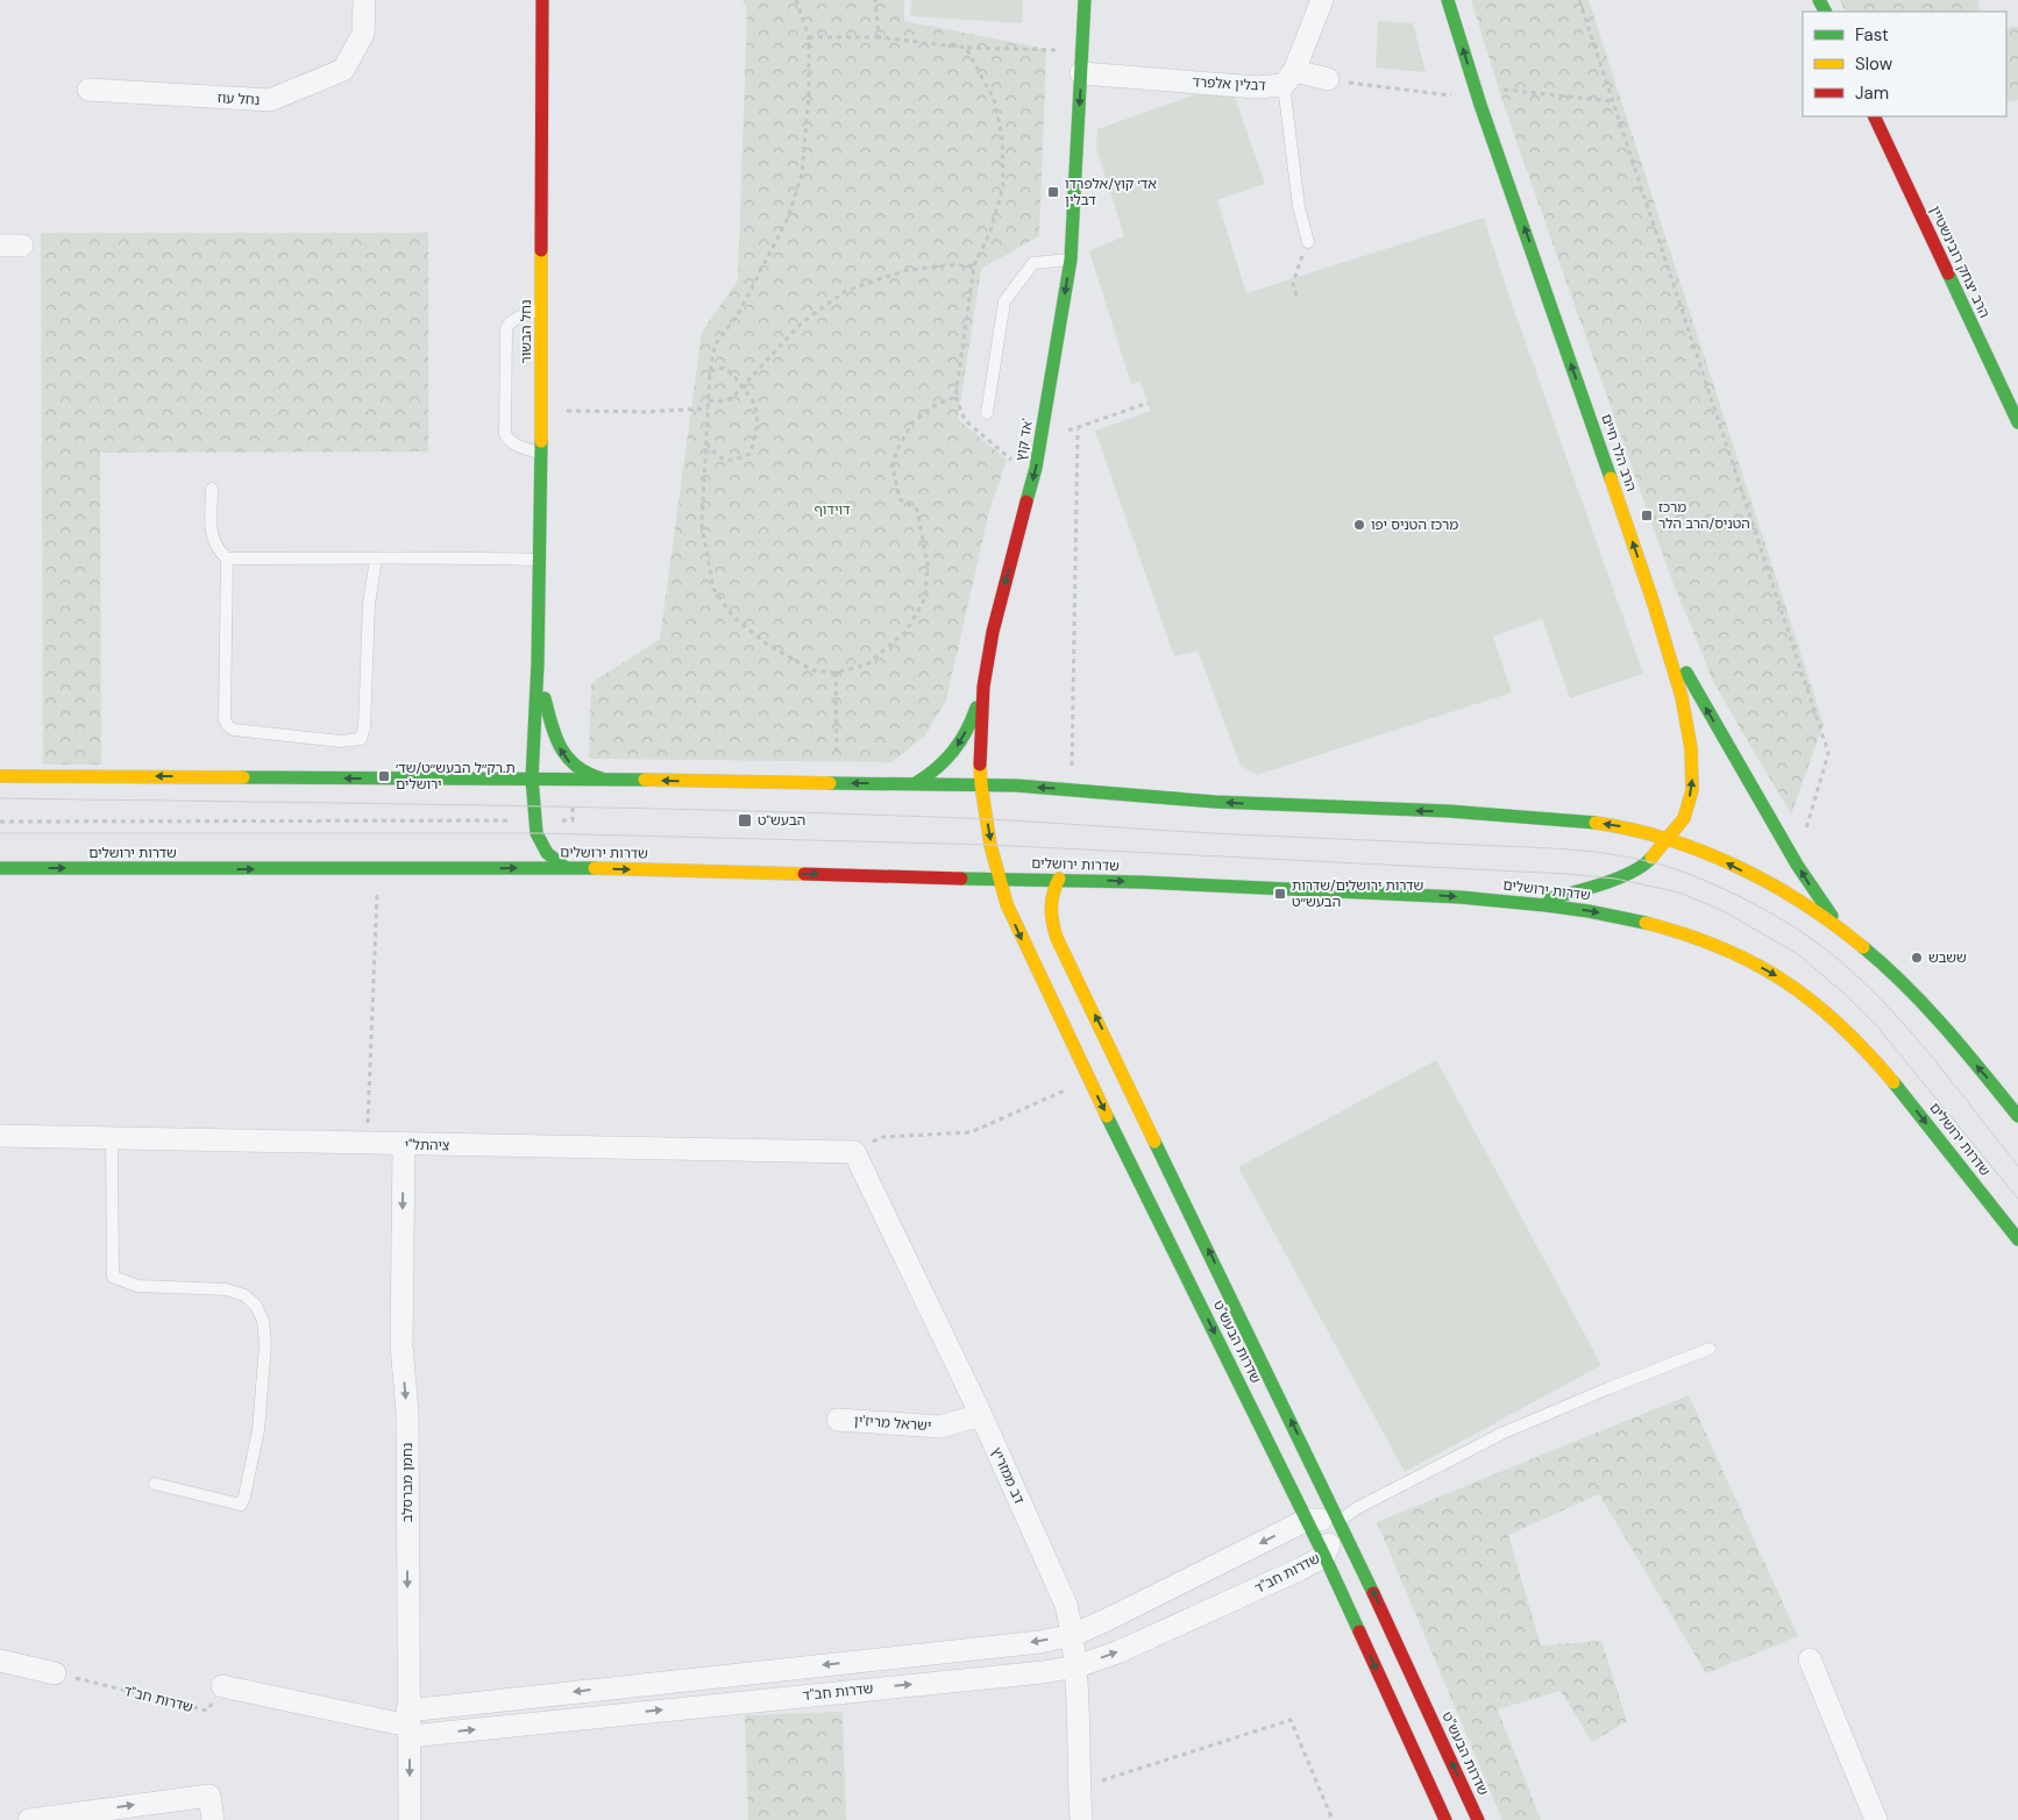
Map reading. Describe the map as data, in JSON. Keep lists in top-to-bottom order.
{
  "streets": {
    "street": [
      "דבלין אלפרד",
      "נחל עוז",
      "הרב יצחק רובינשטיין",
      "נחל הבשור",
      "אד קוץ'",
      "הרב הלר חיים",
      "שדרות ירושלים",
      "ציהתל\"י",
      "שדרות הבעש\"ט",
      "ישראל מריז'ין",
      "דב ממזריץ",
      "נחמן מברסלב",
      "שדרות חב\"ד"
    ]
  },
  "crossings": [
    ["דבלין אלפרד", "אד קוץ'"],
    ["נחל הבשור", "שדרות ירושלים"],
    ["אד קוץ'", "שדרות ירושלים"],
    ["אד קוץ'", "שדרות הבעש\"ט"],
    ["הרב הלר חיים", "שדרות ירושלים"],
    ["שדרות ירושלים", "שדרות הבעש\"ט"],
    ["ציהתל\"י", "דב ממזריץ"],
    ["ציהתל\"י", "נחמן מברסלב"],
    ["שדרות הבעש\"ט", "שדרות חב\"ד"],
    ["ישראל מריז'ין", "דב ממזריץ"],
    ["דב ממזריץ", "שדרות חב\"ד"],
    ["נחמן מברסלב", "שדרות חב\"ד"]
  ],
  "one_way": ["אד קוץ'", "נחמן מברסלב"],
  "parks": ["דוידוף"],
  "places": {
    "transit": [
      "אד׳ קוץ/אלפרדו דבלין",
      "מרכז הטניס/הרב הלר",
      "ת.רק״ל הבעש״ט/שד׳ ירושלים",
      "הבעש\"ט",
      "שדרות ירושלים/שדרות הבעש״ט"
    ],
    "other": ["מרכז הטניס יפו", "ששבש"]
  },
  "legend": ["Fast", "Slow", "Jam"]
}
